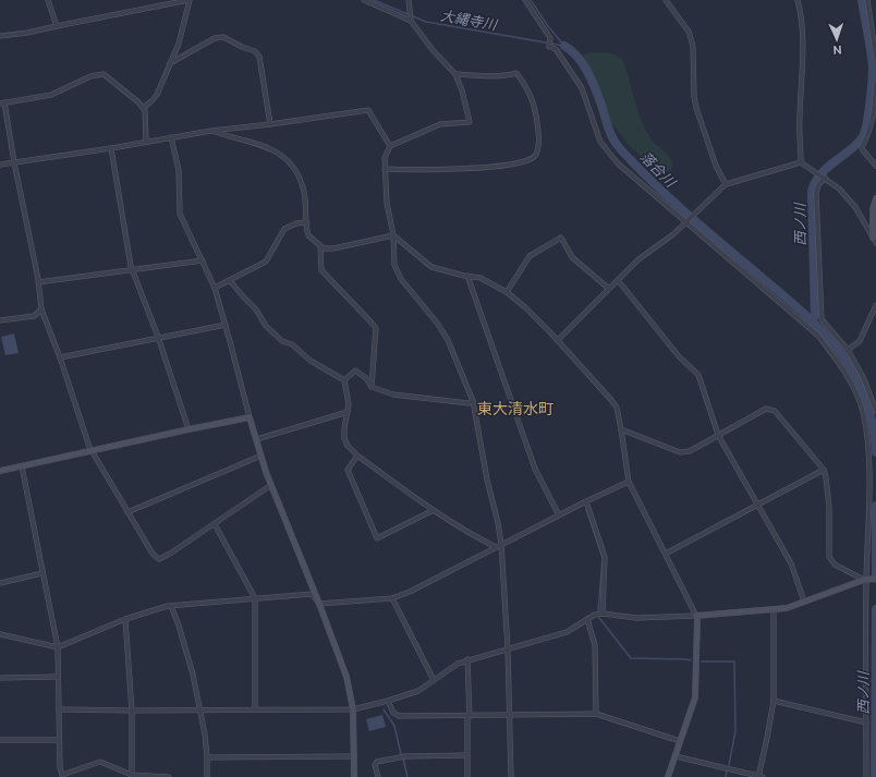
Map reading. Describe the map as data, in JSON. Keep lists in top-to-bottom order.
{
  "districts": ["東大清水町"],
  "water": ["大縄寺川", "落合川", "西ノ川"],
  "north": "bottom"
}
